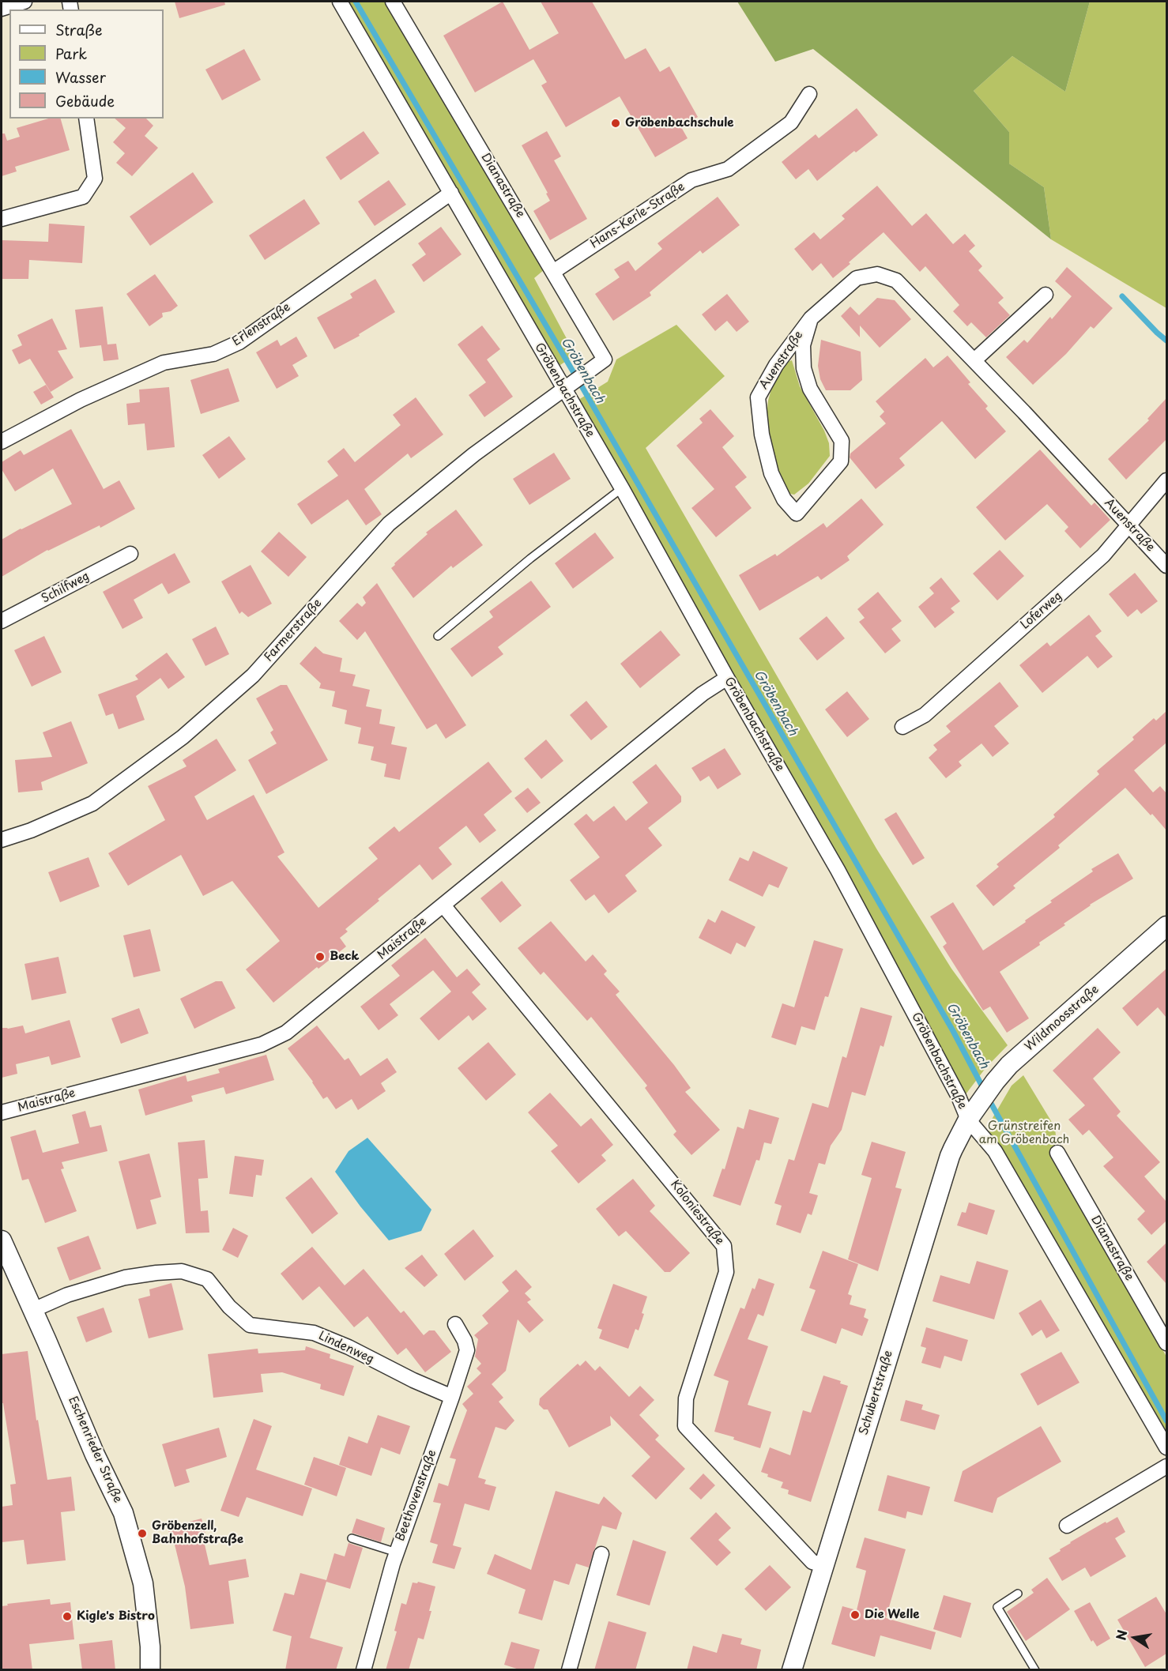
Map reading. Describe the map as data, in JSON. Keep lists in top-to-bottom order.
{
  "streets": {
    "street": [
      "Dianastraße",
      "Hans-Kerle-Straße",
      "Erlenstraße",
      "Auenstraße",
      "Gröbenbachstraße",
      "Schilfweg",
      "Loferweg",
      "Farmerstraße",
      "Maistraße",
      "Wildmoosstraße",
      "Koloniestraße",
      "Lindenweg",
      "Schubertstraße",
      "Eschenrieder Straße",
      "Beethovenstraße"
    ]
  },
  "crossings": [
    ["Dianastraße", "Hans-Kerle-Straße"],
    ["Dianastraße", "Gröbenbachstraße"],
    ["Dianastraße", "Farmerstraße"],
    ["Erlenstraße", "Gröbenbachstraße"],
    ["Auenstraße", "Loferweg"],
    ["Gröbenbachstraße", "Farmerstraße"],
    ["Gröbenbachstraße", "Maistraße"],
    ["Gröbenbachstraße", "Wildmoosstraße"],
    ["Gröbenbachstraße", "Schubertstraße"],
    ["Maistraße", "Koloniestraße"],
    ["Wildmoosstraße", "Schubertstraße"],
    ["Koloniestraße", "Schubertstraße"],
    ["Lindenweg", "Eschenrieder Straße"],
    ["Lindenweg", "Beethovenstraße"]
  ],
  "water": ["Gröbenbach"],
  "parks": ["Grünstreifen am Gröbenbach"],
  "places": [
    "Gröbenbachschule",
    "Beck",
    "Gröbenzell, Bahnhofstraße",
    "Die Welle",
    "Kigle's Bistro"
  ],
  "legend": [
    "Straße",
    "Park",
    "Wasser",
    "Gebäude"
  ],
  "north": "left"
}
